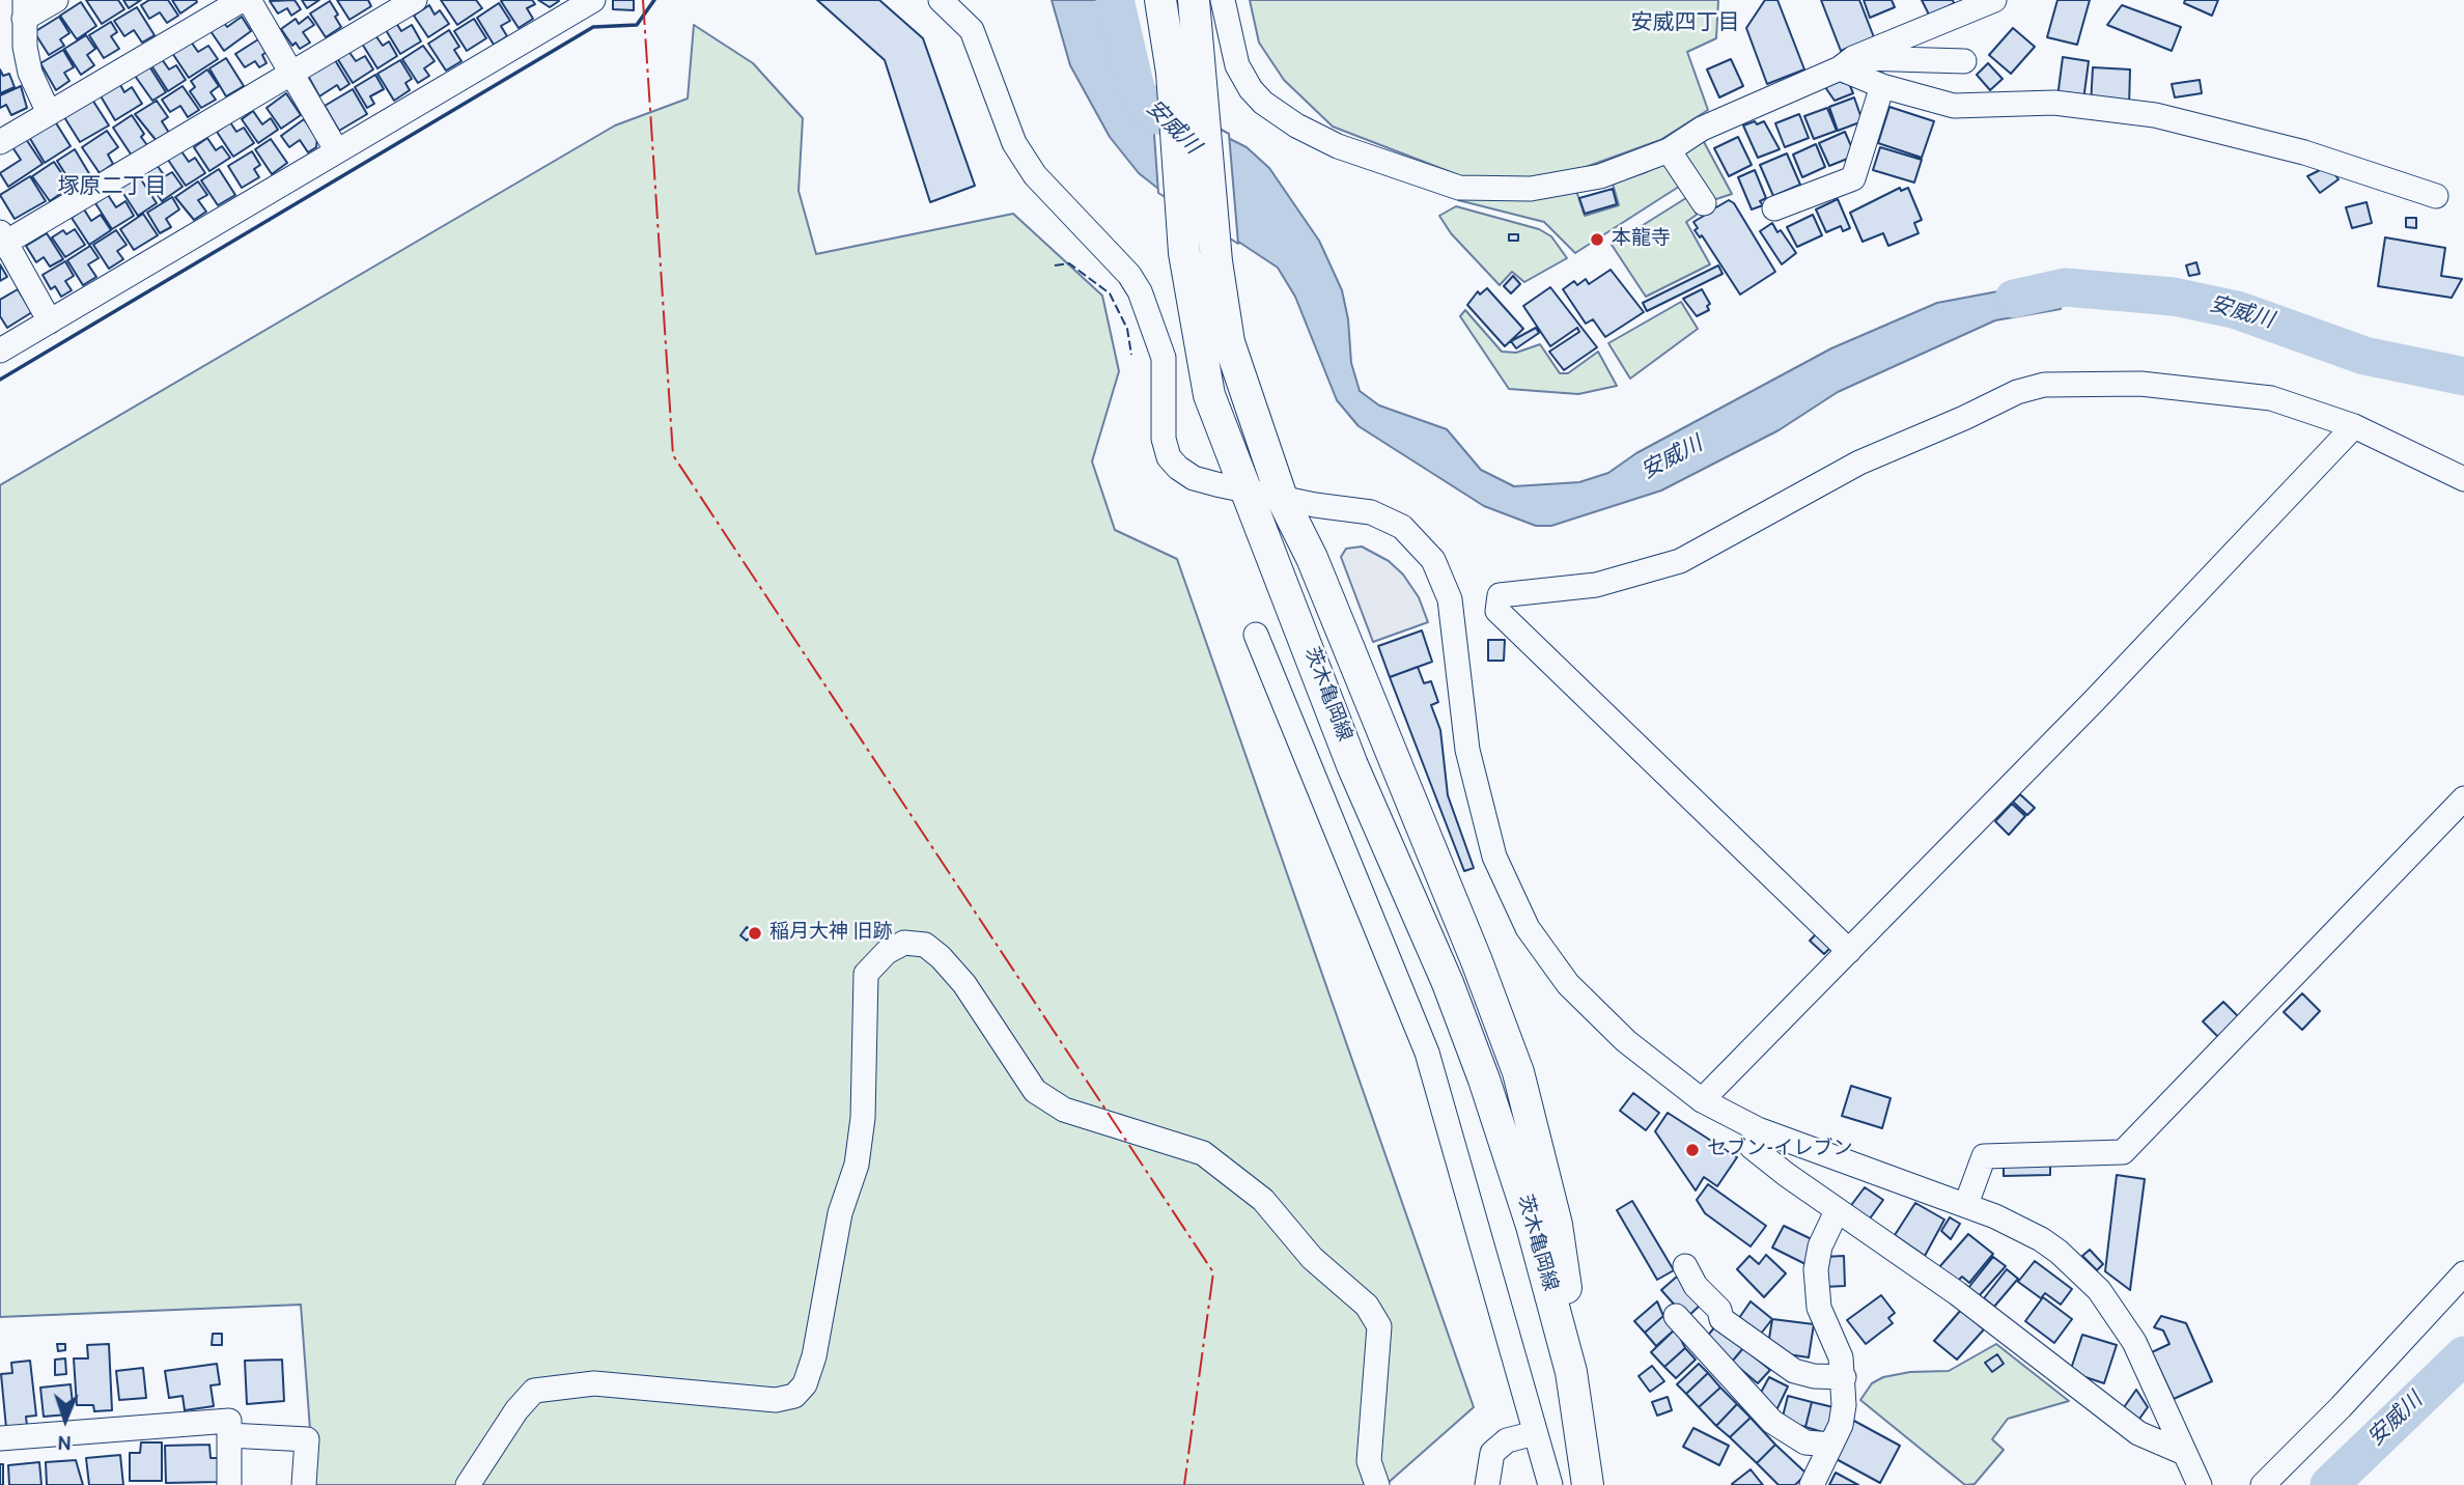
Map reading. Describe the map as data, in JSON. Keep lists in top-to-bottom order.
{
  "streets": {
    "main road": ["茨木亀岡線"]
  },
  "districts": ["安威四丁目", "塚原二丁目"],
  "water": ["安威川"],
  "places": ["本龍寺", "稲月大神 旧跡", "セブン-イレブン"],
  "north": "bottom"
}
